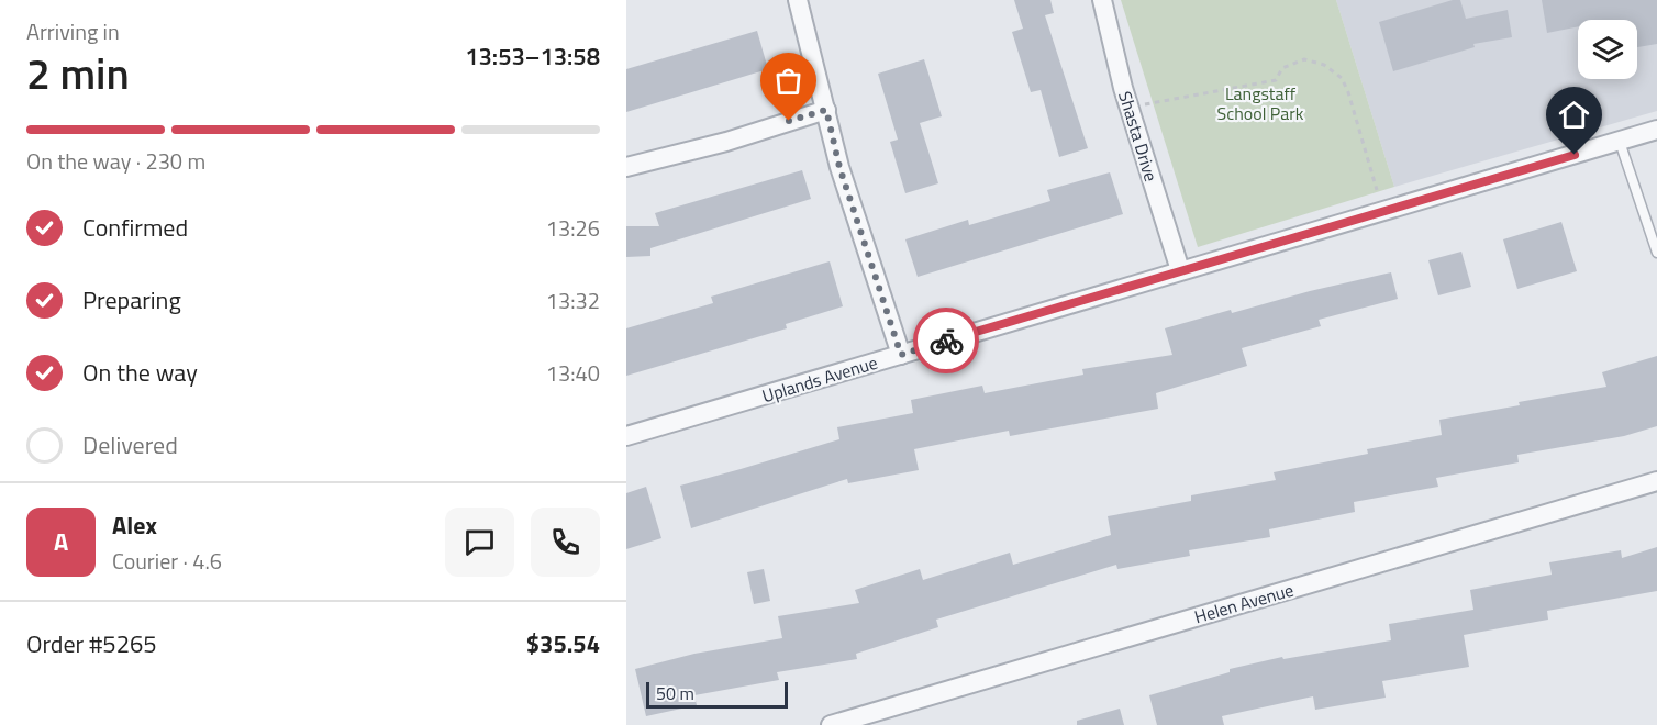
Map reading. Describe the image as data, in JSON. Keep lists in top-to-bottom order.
{
  "streets": {
    "street": ["Shasta Drive", "Uplands Avenue", "Helen Avenue"]
  },
  "crossings": [
    ["Shasta Drive", "Uplands Avenue"]
  ],
  "parks": ["Langstaff School Park"],
  "scale_bar": "50 m",
  "page": {
    "heading": ["2 min", "Arriving in", "13:53–13:58"],
    "panel": [
      "Alex",
      "Courier · 4.6",
      "Order #5265",
      "$35.54"
    ],
    "bar": "On the way · 230 m",
    "list": [
      ["Confirmed", "13:26"],
      ["Preparing", "13:32"],
      ["On the way", "13:40"],
      "Delivered"
    ],
    "round": "A",
    "scale": "50 m"
  }
}
